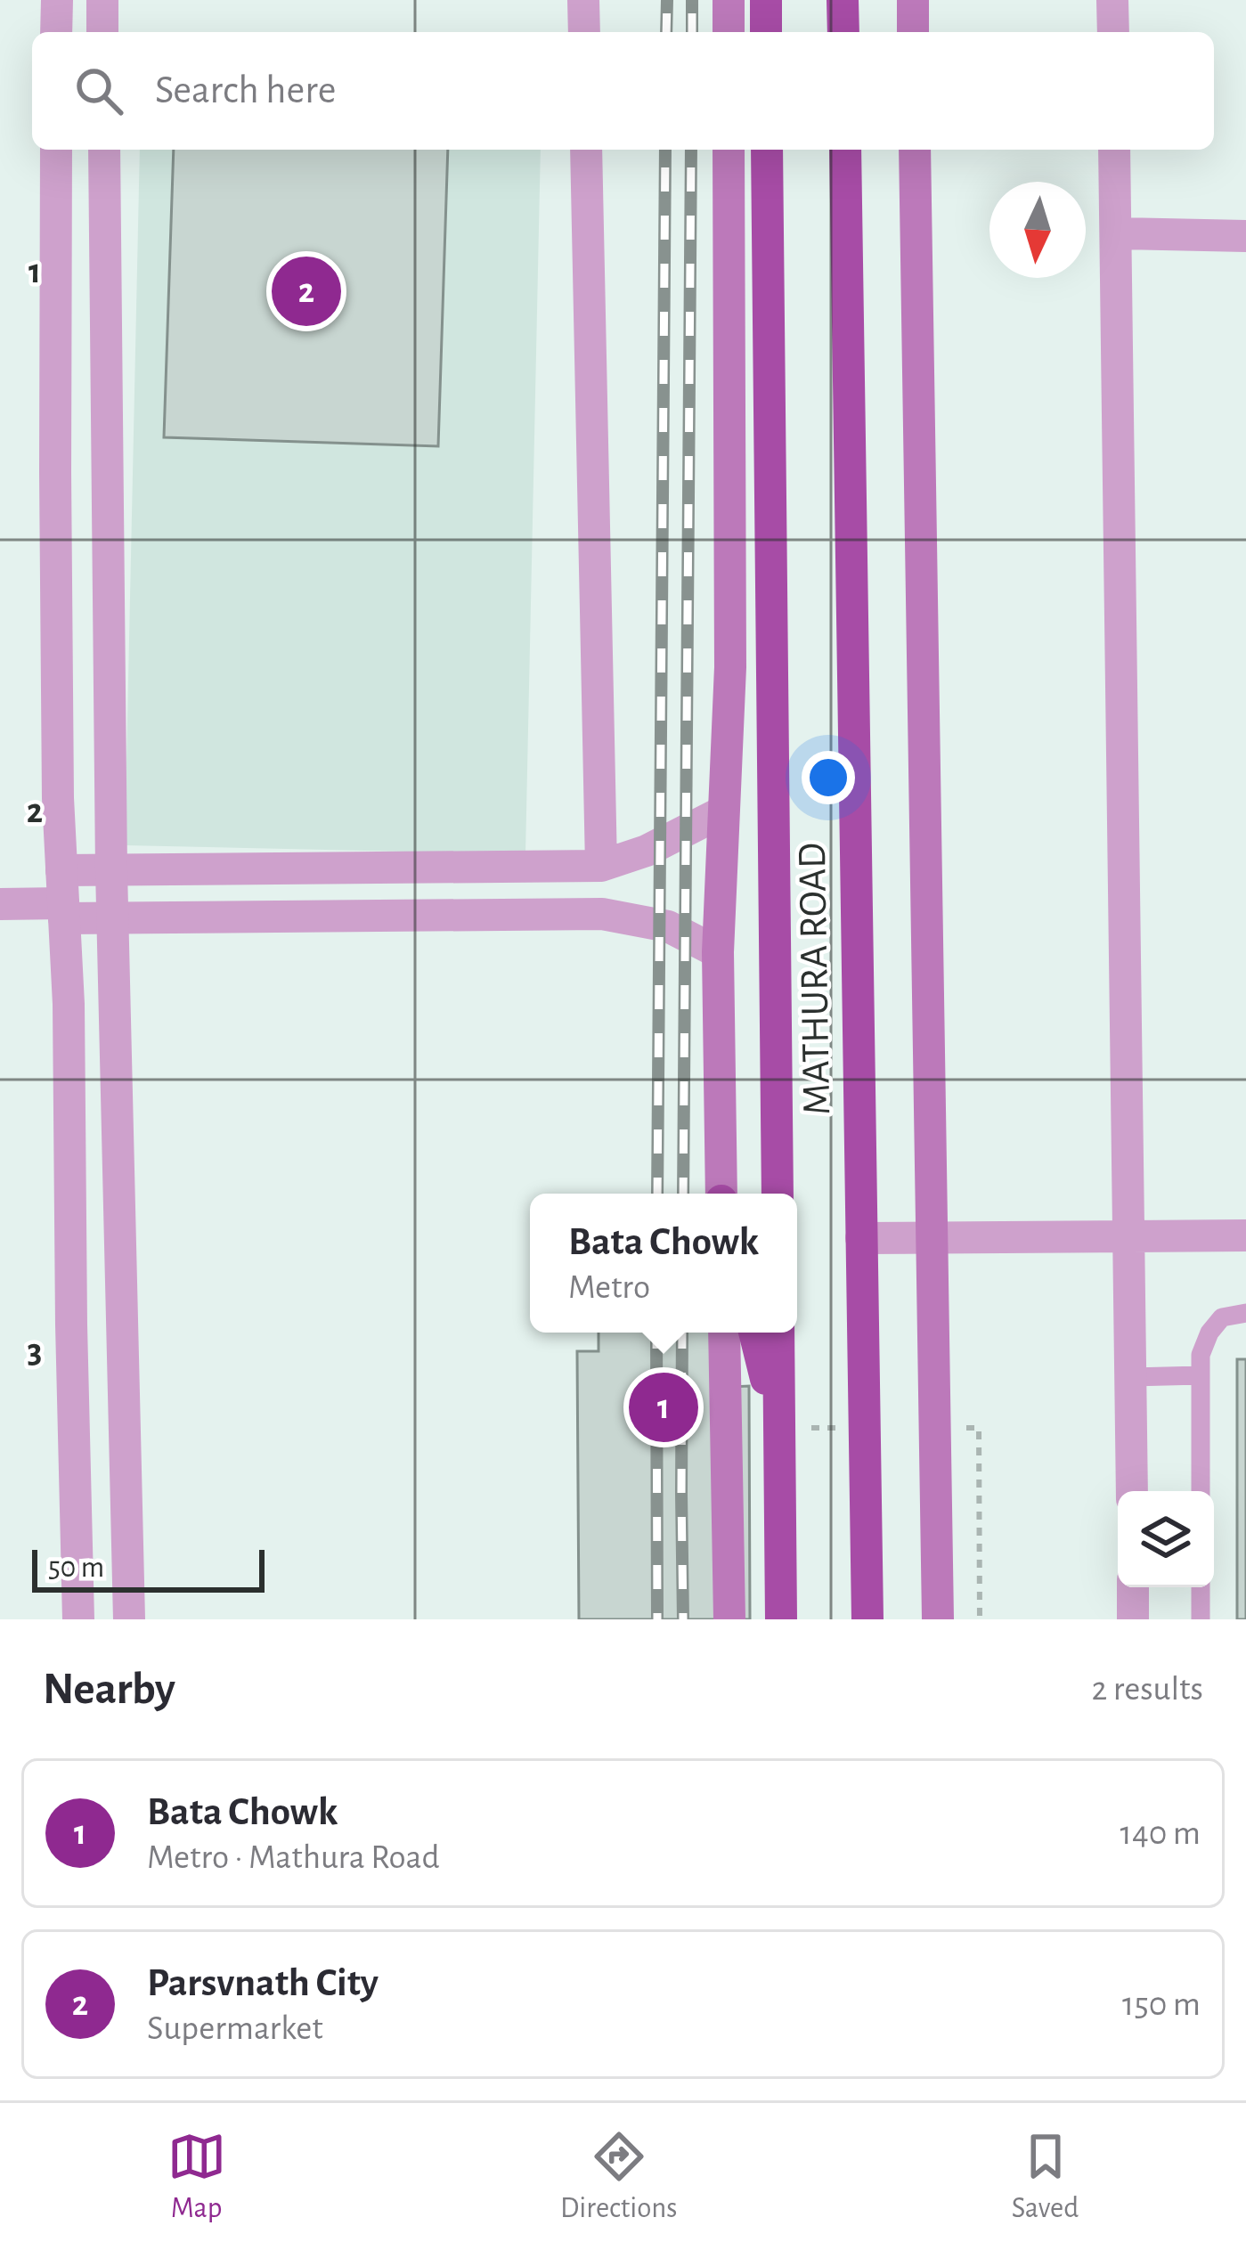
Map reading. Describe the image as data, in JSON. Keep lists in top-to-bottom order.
{
  "streets": {
    "highway": ["MATHURA ROAD"]
  },
  "scale_bar": "50 m",
  "north": "bottom",
  "page": {
    "search": "Search here",
    "pins": ["2", "1"],
    "popup": ["Bata Chowk", "Metro"],
    "scale": "50 m",
    "heading": ["Nearby", "2 results"],
    "list": [
      {
        "mark": "1",
        "name": "Bata Chowk",
        "note": "Metro · Mathura Road",
        "value": "140 m"
      },
      {
        "mark": "2",
        "name": "Parsvnath City",
        "note": "Supermarket",
        "value": "150 m"
      }
    ],
    "nav": ["Map", "Directions", "Saved"]
  },
  "grid": {
    "rows": ["1", "2", "3"]
  }
}
